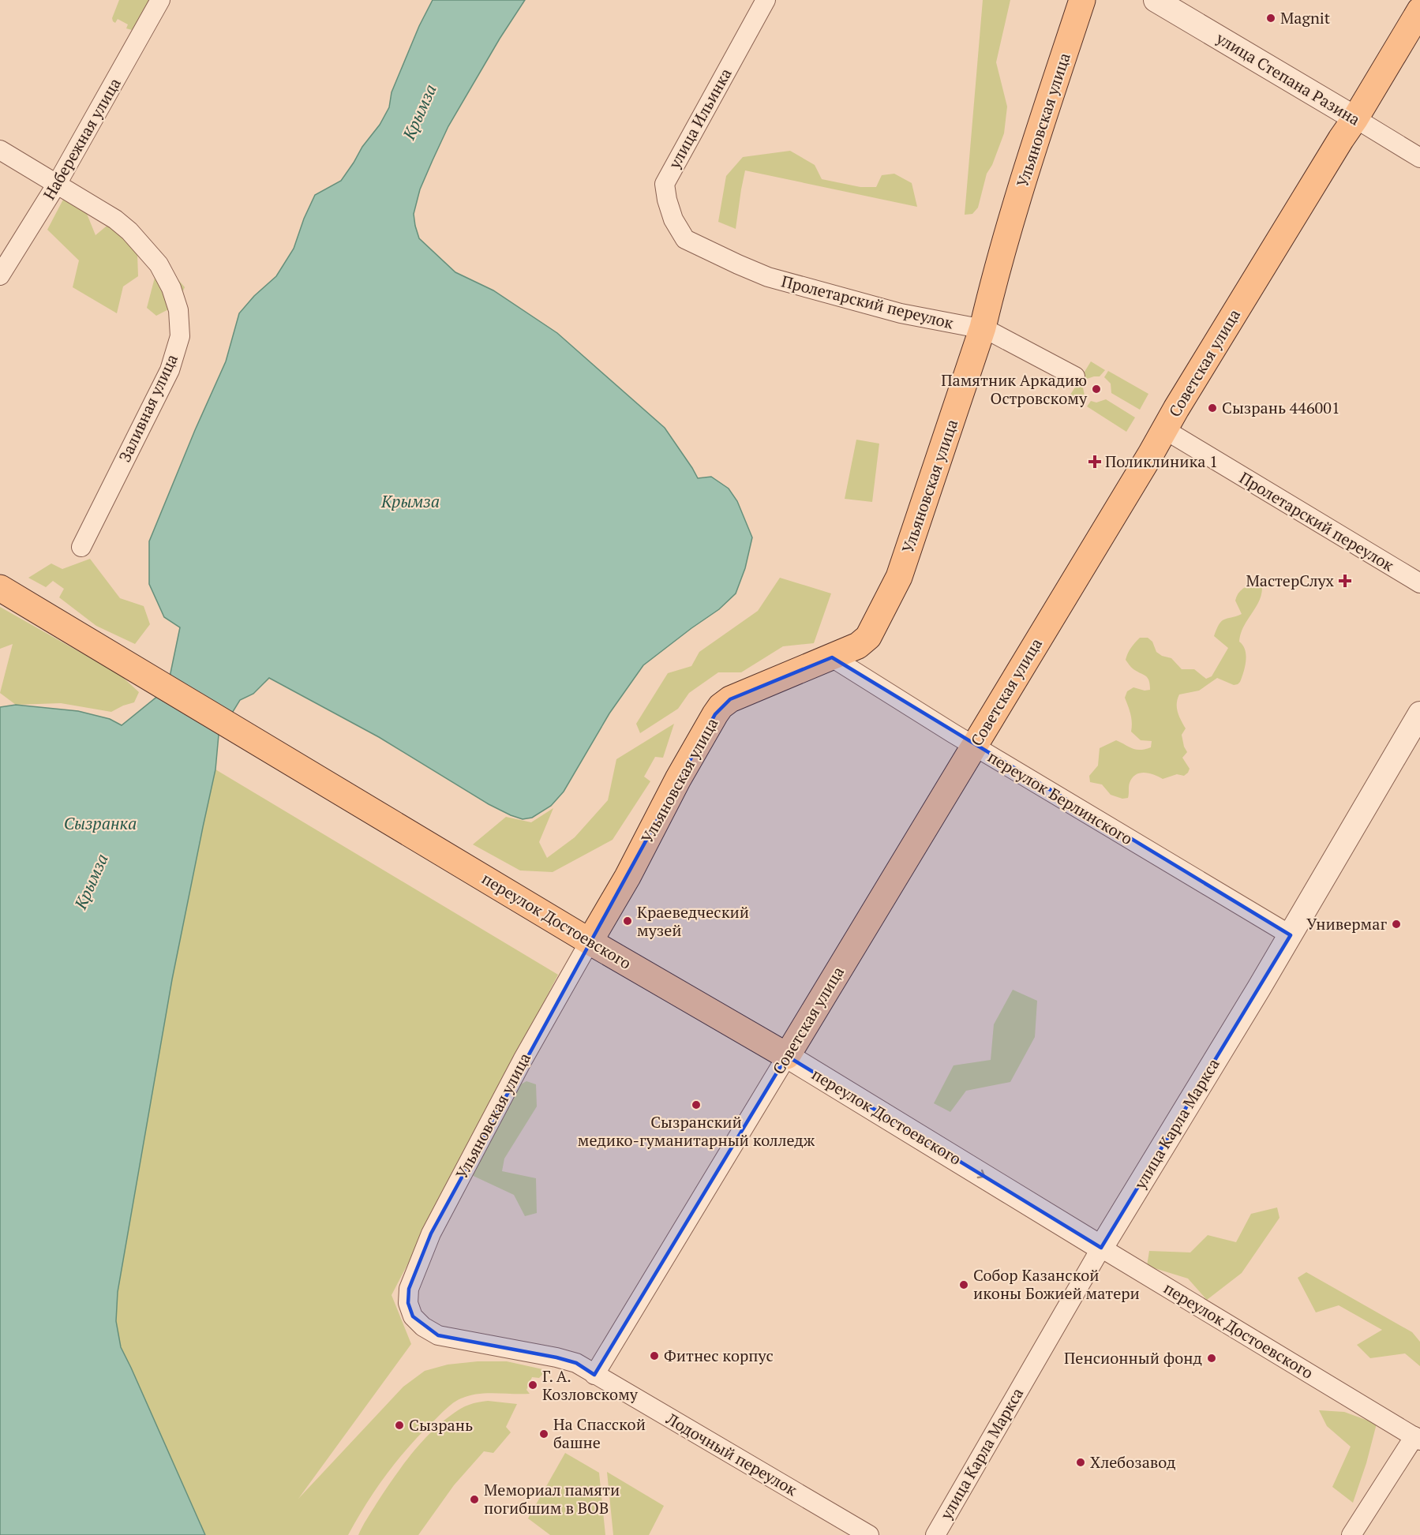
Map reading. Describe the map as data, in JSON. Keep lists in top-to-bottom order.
{
  "streets": {
    "main road": ["Ульяновская улица", "Советская улица", "переулок Достоевского"],
    "street": [
      "улица Степана Разина",
      "улица Ильинка",
      "Набережная улица",
      "Пролетарский переулок",
      "Заливная улица",
      "переулок Берлинского",
      "улица Карла Маркса",
      "Лодочный переулок"
    ]
  },
  "crossings": [
    ["улица Степана Разина", "Советская улица"],
    ["улица Ильинка", "Пролетарский переулок"],
    ["Ульяновская улица", "Пролетарский переулок"],
    ["Ульяновская улица", "переулок Берлинского"],
    ["Ульяновская улица", "переулок Достоевского"],
    ["Ульяновская улица", "Лодочный переулок"],
    ["Набережная улица", "Заливная улица"],
    ["Пролетарский переулок", "Советская улица"],
    ["Советская улица", "переулок Берлинского"],
    ["Советская улица", "переулок Достоевского"],
    ["Советская улица", "Лодочный переулок"],
    ["переулок Берлинского", "улица Карла Маркса"],
    ["переулок Достоевского", "улица Карла Маркса"]
  ],
  "water": ["Крымза", "Сызранка"],
  "places": {
    "other": [
      "Magnit",
      "Памятник Аркадию Островскому",
      "Сызрань 446001",
      "Краеведческий музей",
      "Универмаг",
      "Сызранский медико-гуманитарный колледж",
      "Собор Казанской иконы Божией матери",
      "Фитнес корпус",
      "Пенсионный фонд",
      "Г. А. Козловскому",
      "Сызрань",
      "На Спасской башне",
      "Хлебозавод",
      "Мемориал памяти погибшим в ВОВ"
    ],
    "health": ["Поликлиника 1", "МастерСлух"]
  }
}
